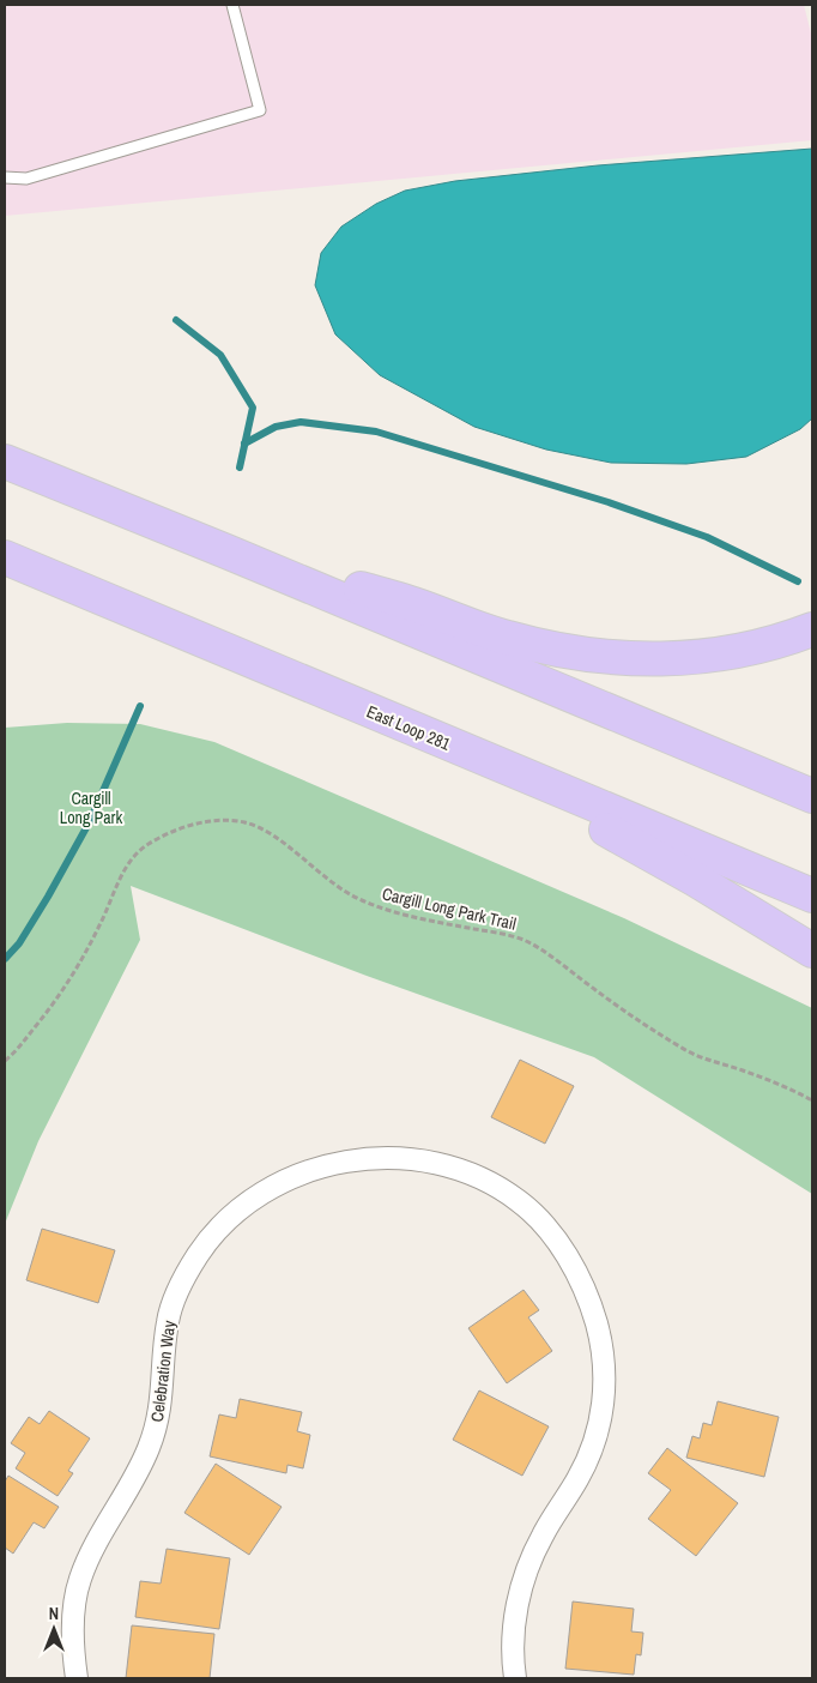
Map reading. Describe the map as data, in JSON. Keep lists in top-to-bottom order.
{
  "streets": {
    "highway": ["East Loop 281"],
    "street": ["Celebration Way"],
    "path": ["Cargill Long Park Trail"]
  },
  "parks": ["Cargill Long Park"],
  "north": "top"
}
